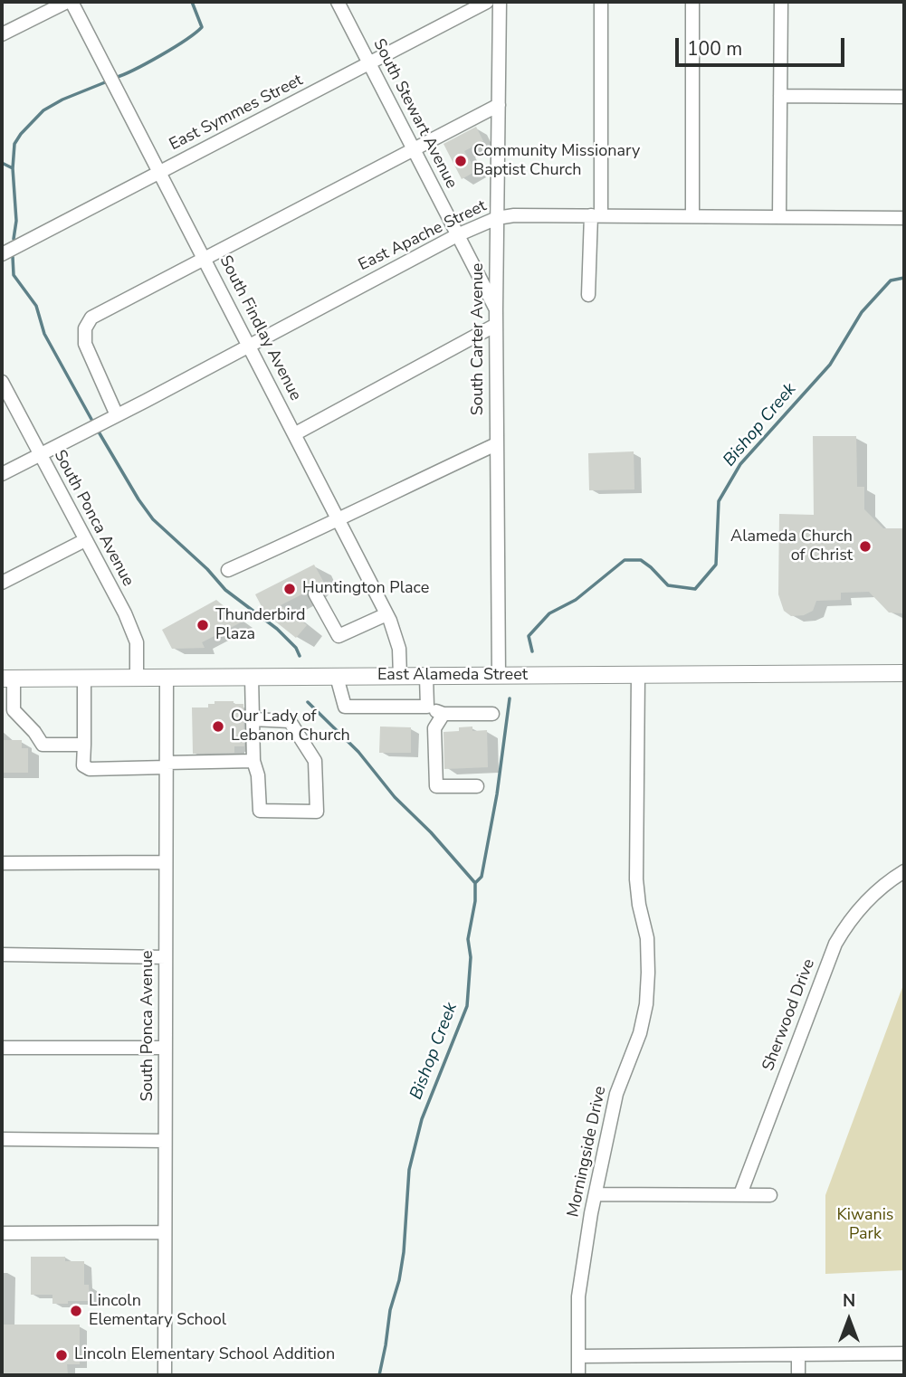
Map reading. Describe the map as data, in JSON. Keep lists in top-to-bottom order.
{
  "streets": {
    "main road": ["East Alameda Street"],
    "street": [
      "East Symmes Street",
      "South Stewart Avenue",
      "East Apache Street",
      "South Findlay Avenue",
      "South Carter Avenue",
      "South Ponca Avenue",
      "Sherwood Drive",
      "Morningside Drive"
    ]
  },
  "crossings": [
    ["East Symmes Street", "South Stewart Avenue"],
    ["East Symmes Street", "South Findlay Avenue"],
    ["South Stewart Avenue", "East Apache Street"],
    ["South Stewart Avenue", "South Carter Avenue"],
    ["East Apache Street", "South Findlay Avenue"],
    ["East Apache Street", "South Carter Avenue"],
    ["East Apache Street", "South Ponca Avenue"],
    ["South Findlay Avenue", "East Alameda Street"],
    ["South Carter Avenue", "East Alameda Street"],
    ["South Ponca Avenue", "East Alameda Street"],
    ["East Alameda Street", "Morningside Drive"]
  ],
  "water": ["Bishop Creek"],
  "parks": ["Kiwanis Park"],
  "places": [
    "Community Missionary Baptist Church",
    "Alameda Church of Christ",
    "Huntington Place",
    "Thunderbird Plaza",
    "Our Lady of Lebanon Church",
    "Lincoln Elementary School",
    "Lincoln Elementary School Addition"
  ],
  "scale_bar": "100 m",
  "north": "top"
}
